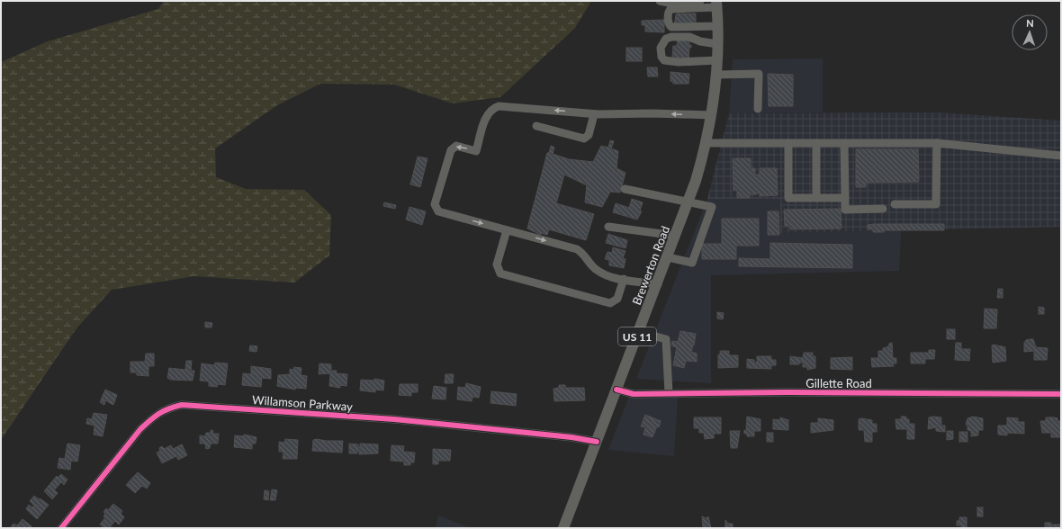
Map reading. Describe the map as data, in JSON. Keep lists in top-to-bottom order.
{
  "streets": {
    "main road": ["Brewerton Road", "US 11"],
    "street": ["Gillette Road", "Willamson Parkway"]
  },
  "crossings": [
    ["Brewerton Road", "Gillette Road"],
    ["Brewerton Road", "Willamson Parkway"]
  ],
  "north": "top"
}
